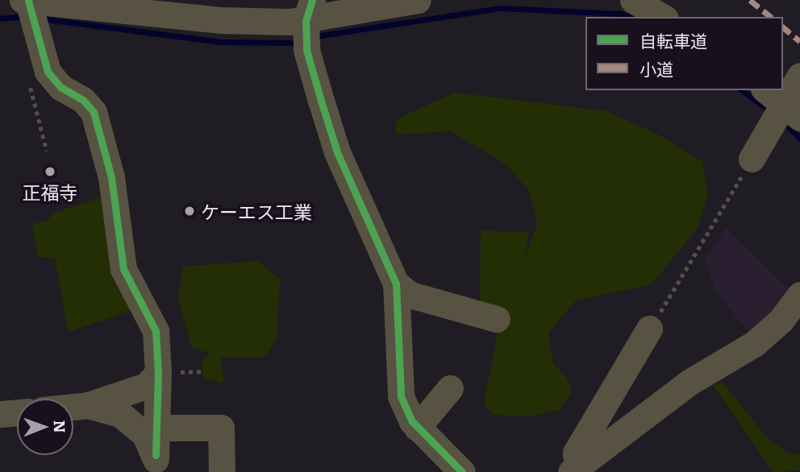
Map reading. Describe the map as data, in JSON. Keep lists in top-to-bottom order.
{
  "places": ["正福寺", "ケーエス工業"],
  "legend": ["自転車道", "小道"],
  "north": "right"
}
